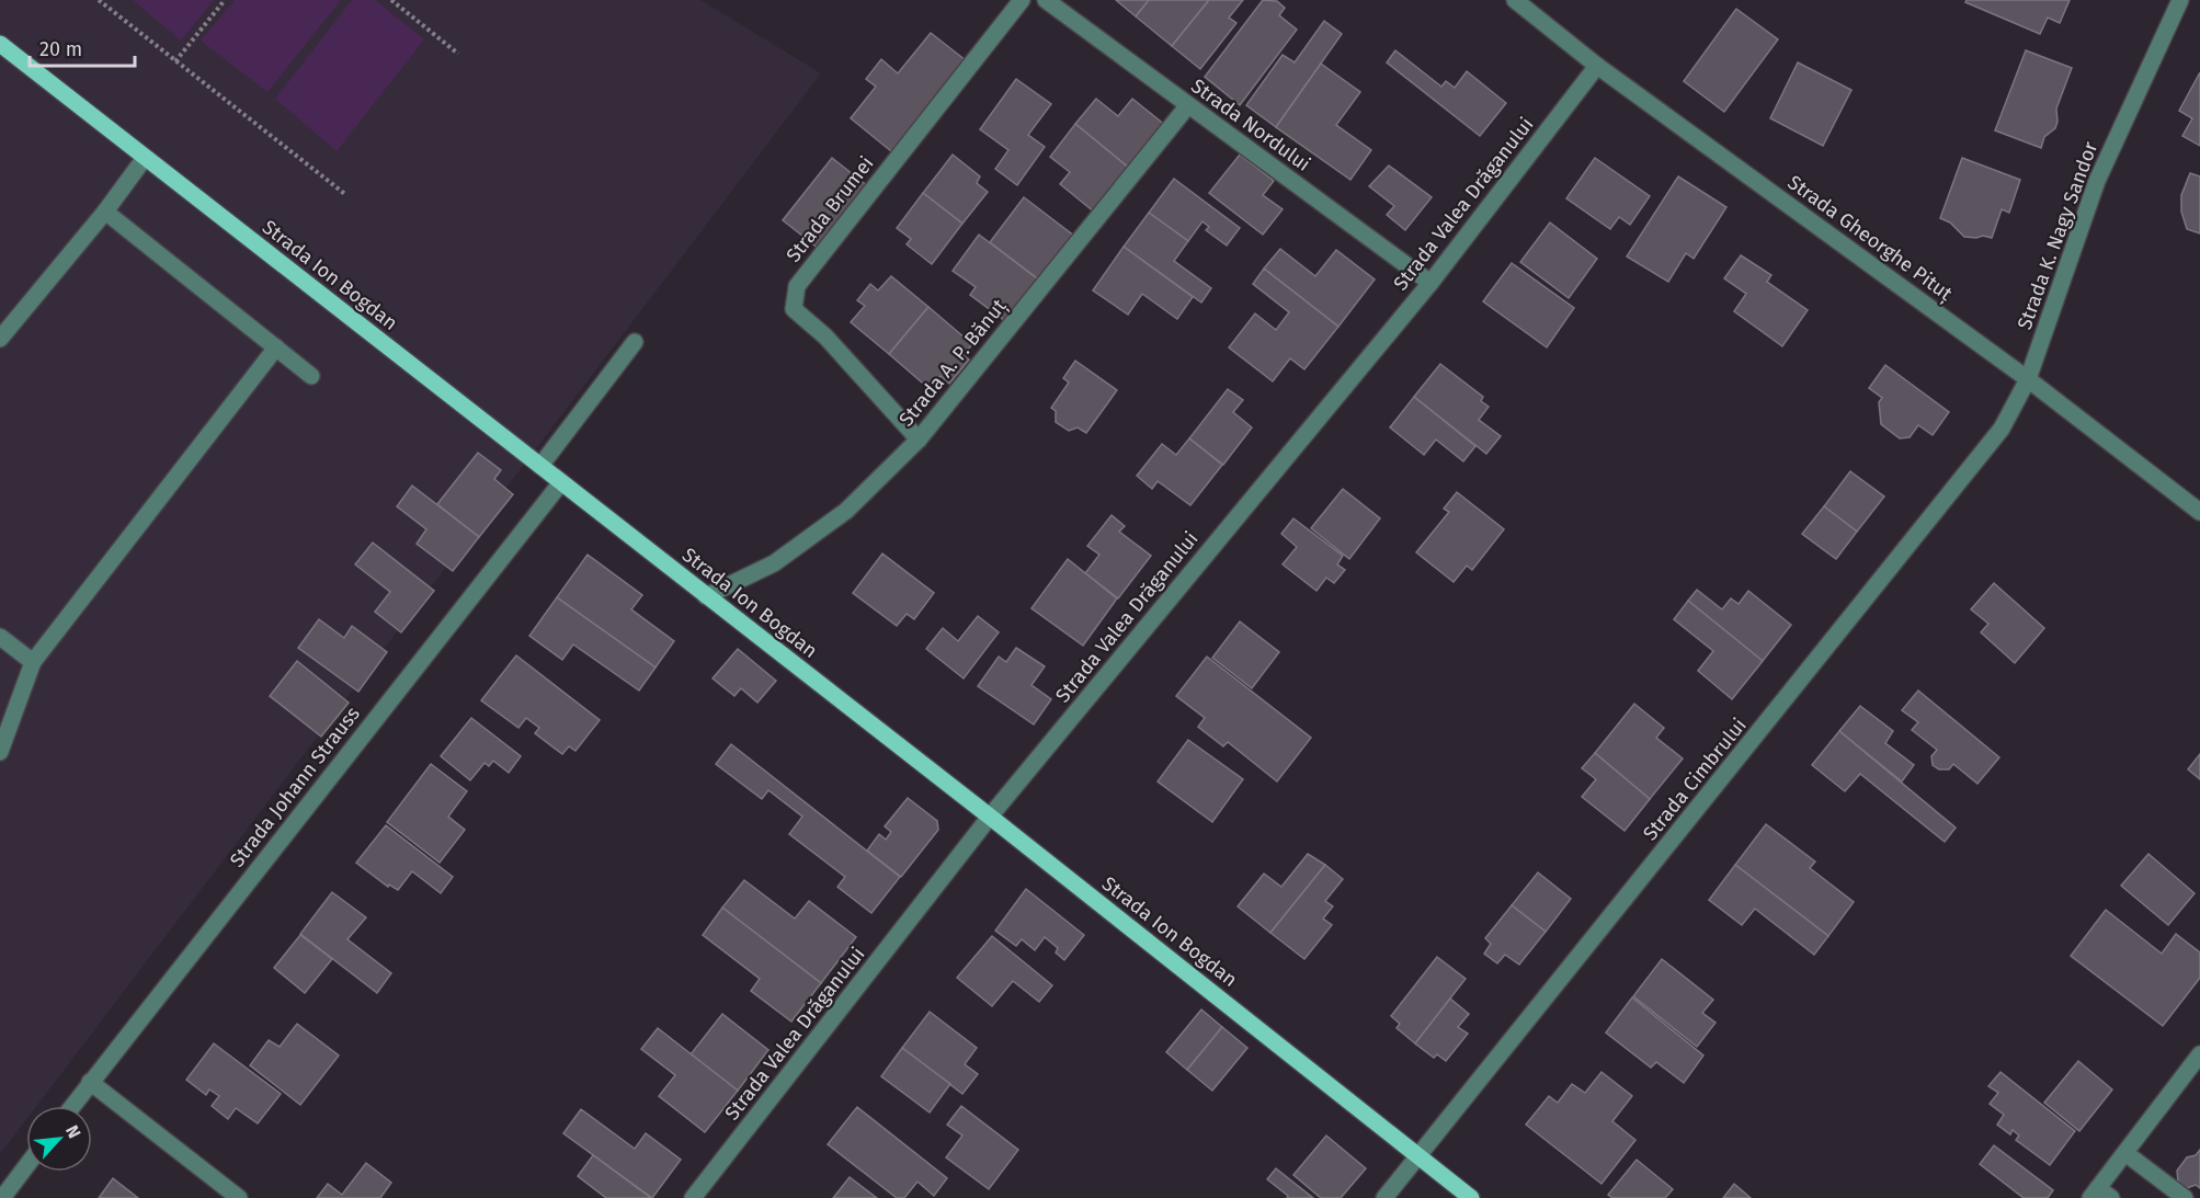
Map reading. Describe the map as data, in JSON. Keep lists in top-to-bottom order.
{
  "streets": {
    "main road": ["Strada Ion Bogdan"],
    "street": [
      "Strada Nordului",
      "Strada Valea Drăganului",
      "Strada Brumei",
      "Strada K. Nagy Sandor",
      "Strada Gheorghe Pituț",
      "Strada A. P. Bănuț",
      "Strada Cimbrului",
      "Strada Johann Strauss"
    ]
  },
  "crossings": [
    ["Strada Nordului", "Strada Valea Drăganului"],
    ["Strada Nordului", "Strada A. P. Bănuț"],
    ["Strada Valea Drăganului", "Strada Gheorghe Pituț"],
    ["Strada Valea Drăganului", "Strada Ion Bogdan"],
    ["Strada Brumei", "Strada A. P. Bănuț"],
    ["Strada K. Nagy Sandor", "Strada Gheorghe Pituț"],
    ["Strada K. Nagy Sandor", "Strada Cimbrului"],
    ["Strada Gheorghe Pituț", "Strada Cimbrului"],
    ["Strada Ion Bogdan", "Strada A. P. Bănuț"],
    ["Strada Ion Bogdan", "Strada Cimbrului"],
    ["Strada Ion Bogdan", "Strada Johann Strauss"]
  ],
  "scale_bar": "20 m",
  "north": "top right"
}
